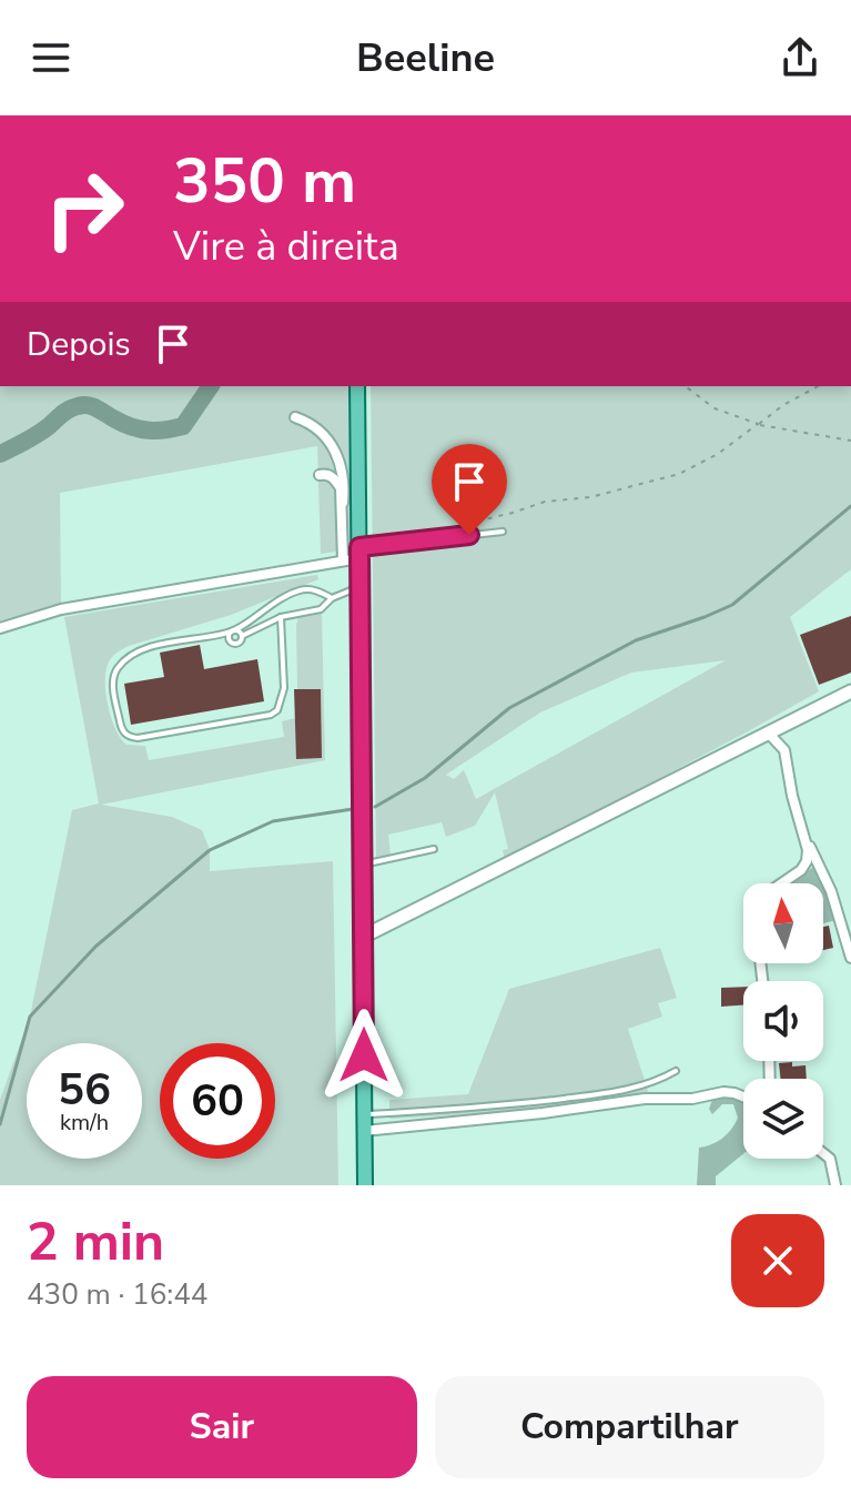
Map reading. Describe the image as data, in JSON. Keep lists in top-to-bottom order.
{
  "north": "top",
  "page": {
    "header": "Beeline",
    "turn": ["350 m", "Vire à direita"],
    "then": "Depois",
    "speed": "56 km/h",
    "limit": "60",
    "heading": ["2 min", "430 m · 16:44"],
    "buttons": ["Sair", "Compartilhar"]
  }
}
